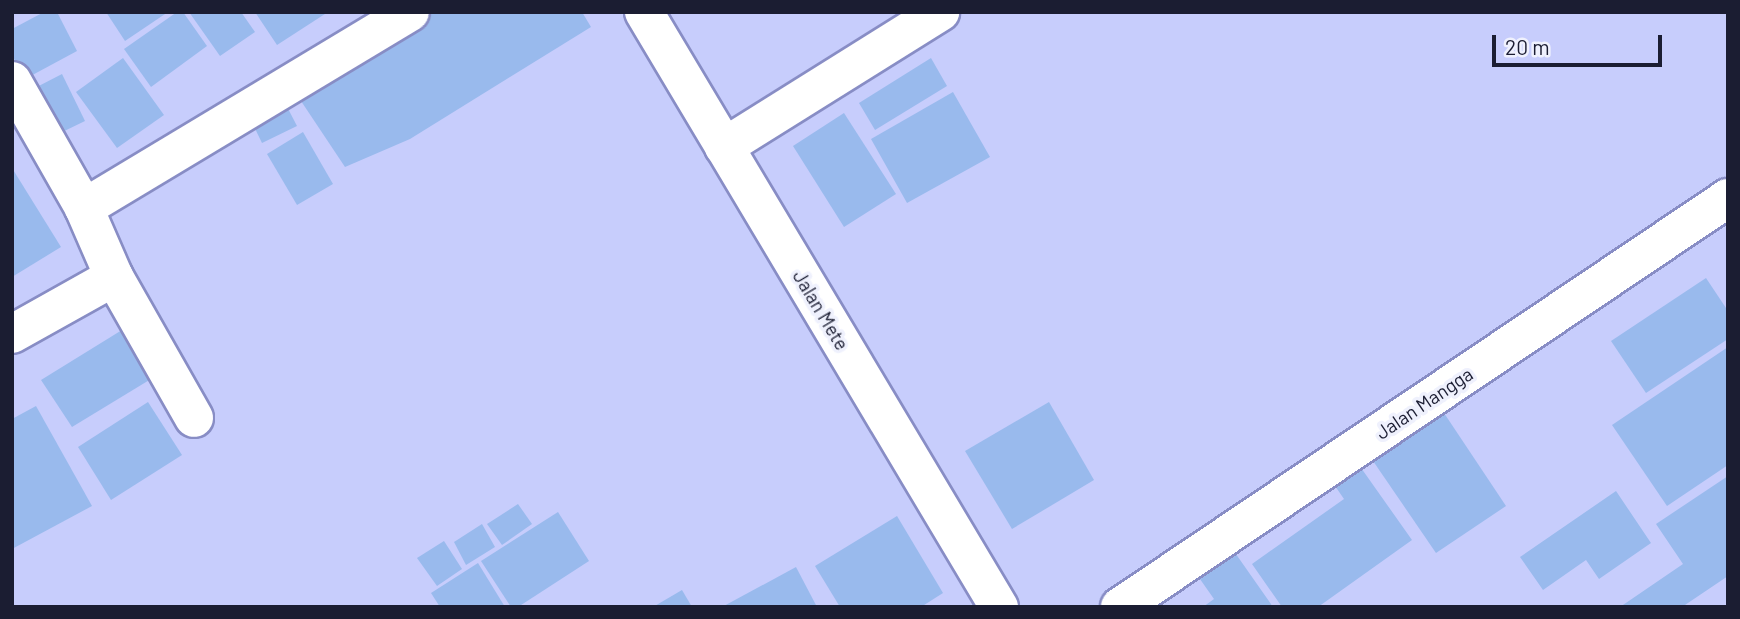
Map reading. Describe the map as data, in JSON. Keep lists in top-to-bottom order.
{
  "streets": {
    "street": ["Jalan Mete", "Jalan Mangga"]
  },
  "scale_bar": "20 m"
}
